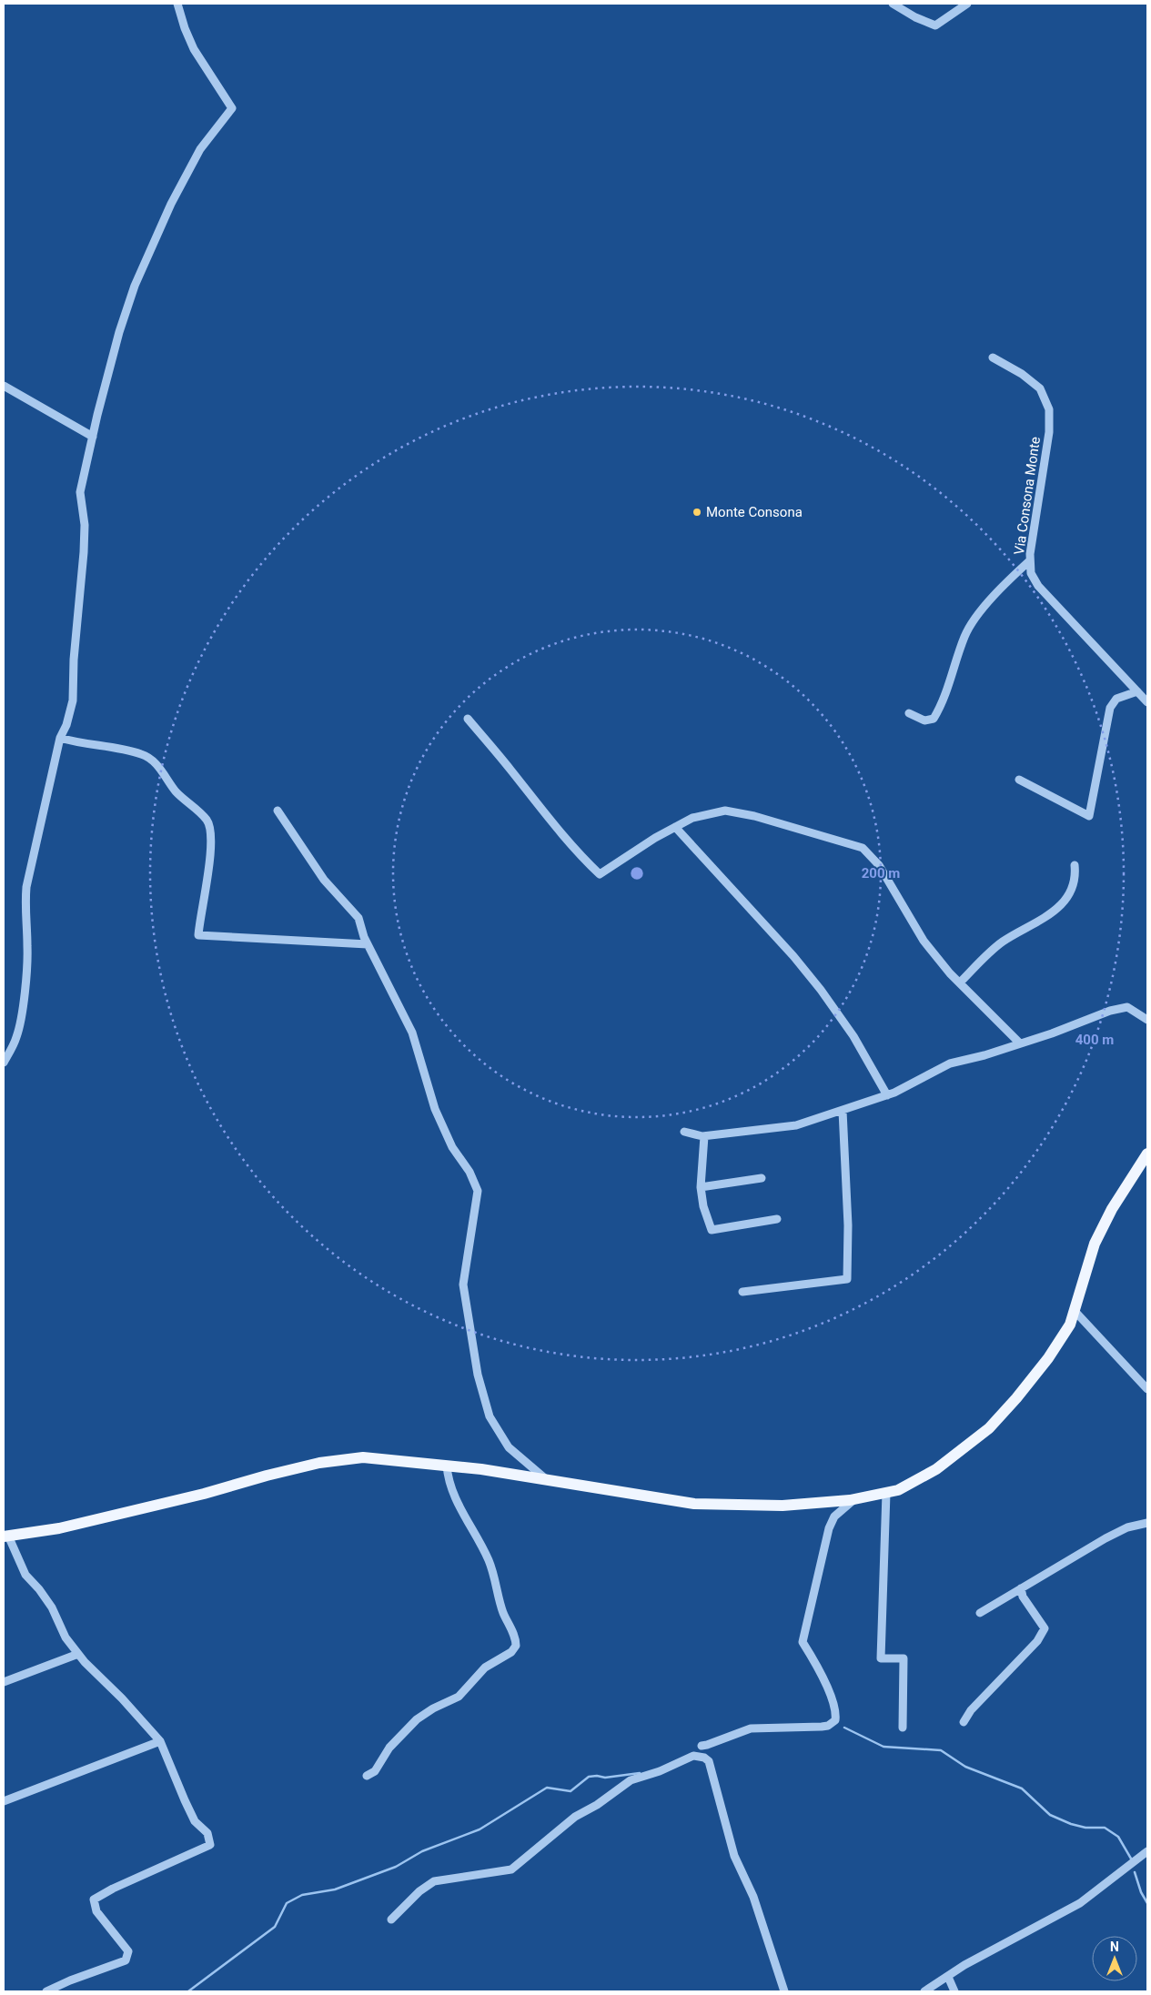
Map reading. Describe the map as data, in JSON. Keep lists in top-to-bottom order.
{
  "streets": {
    "street": ["Via Consona Monte"]
  },
  "places": ["Monte Consona"],
  "north": "top",
  "rings": ["200 m", "400 m"]
}
